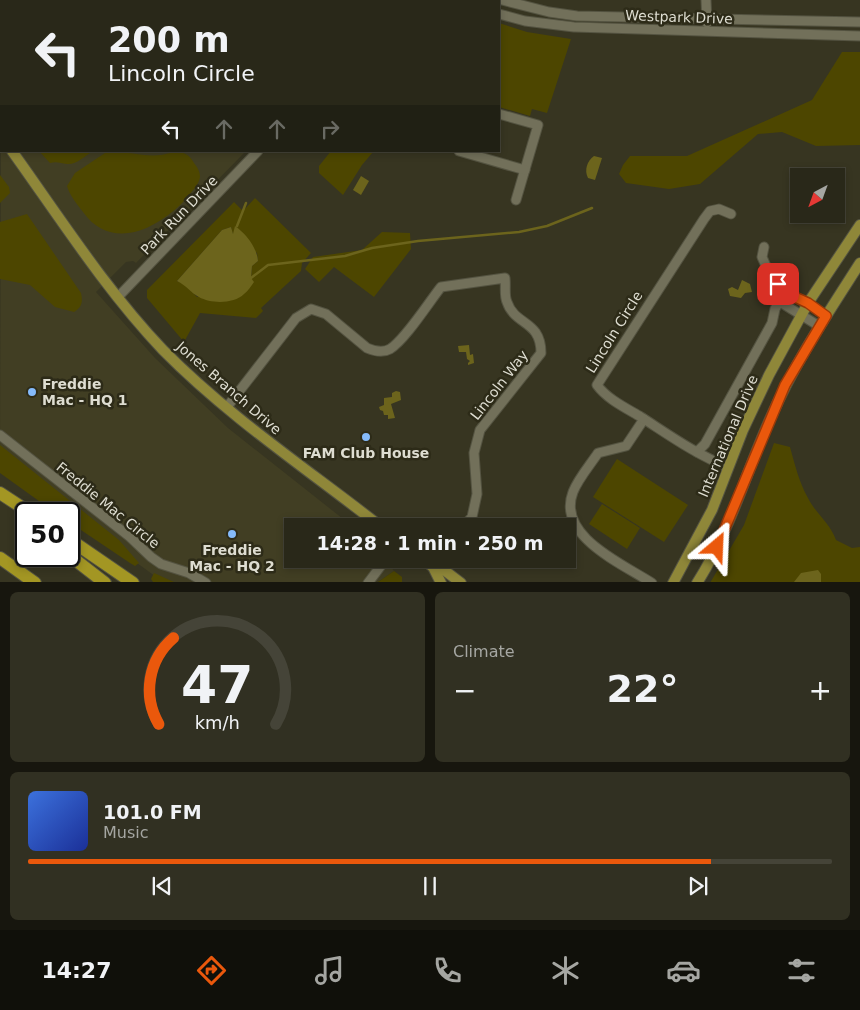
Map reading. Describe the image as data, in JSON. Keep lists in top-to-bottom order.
{
  "streets": {
    "main road": ["Jones Branch Drive", "International Drive"],
    "street": [
      "Westpark Drive",
      "Park Run Drive",
      "Lincoln Circle",
      "Lincoln Way",
      "Freddie Mac Circle"
    ]
  },
  "crossings": [
    ["Park Run Drive", "Jones Branch Drive"],
    ["Lincoln Circle", "International Drive"],
    ["Lincoln Way", "Jones Branch Drive"]
  ],
  "places": ["Freddie Mac - HQ 1", "FAM Club House", "Freddie Mac - HQ 2"],
  "north": "bottom left",
  "page": {
    "turn": ["200 m", "Lincoln Circle"],
    "limit": "50",
    "trip": "14:28 · 1 min · 250 m",
    "tile": "Climate",
    "heat": ["−", "22°", "+"],
    "song": ["101.0 FM", "Music"],
    "tabs": "14:27",
    "gauge": ["47", "km/h"]
  }
}
